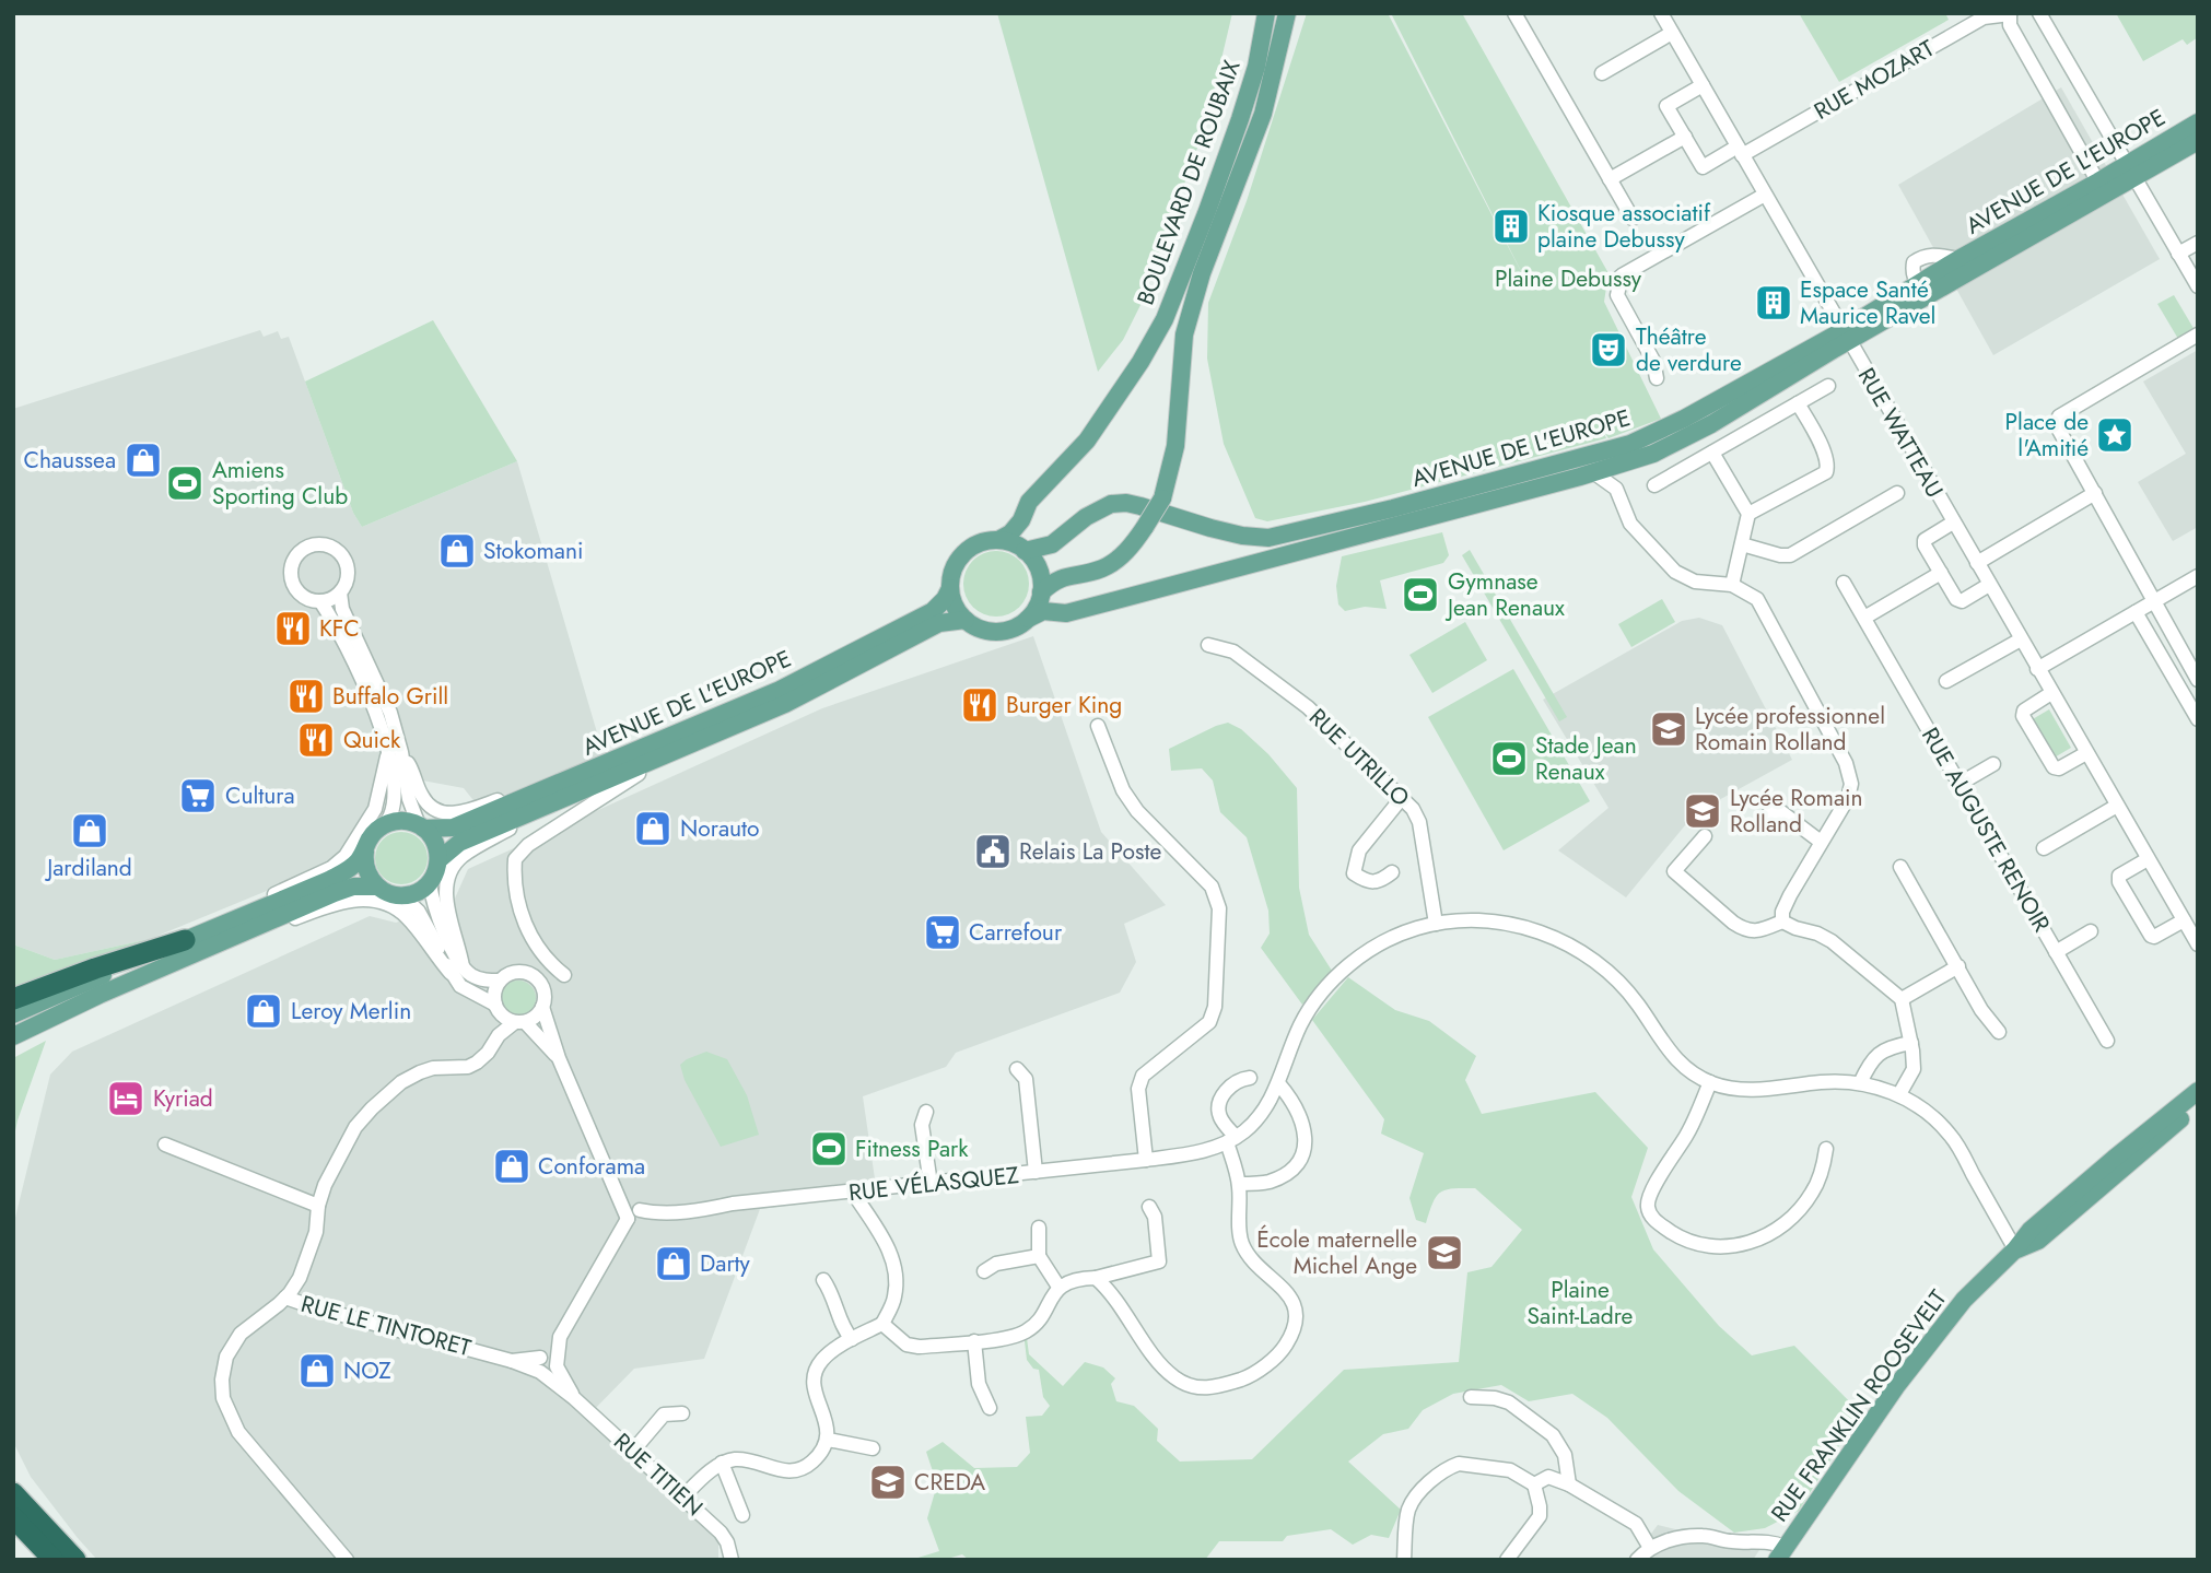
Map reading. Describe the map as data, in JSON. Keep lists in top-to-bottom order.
{
  "streets": {
    "main road": ["AVENUE DE L'EUROPE", "BOULEVARD DE ROUBAIX", "RUE FRANKLIN ROOSEVELT"],
    "street": [
      "RUE MOZART",
      "RUE WATTEAU",
      "RUE UTRILLO",
      "RUE AUGUSTE RENOIR",
      "RUE VÉLASQUEZ",
      "RUE LE TINTORET",
      "RUE TITIEN"
    ]
  },
  "crossings": [
    ["RUE MOZART", "RUE WATTEAU"],
    ["AVENUE DE L'EUROPE", "BOULEVARD DE ROUBAIX"],
    ["AVENUE DE L'EUROPE", "RUE WATTEAU"],
    ["RUE LE TINTORET", "RUE TITIEN"]
  ],
  "parks": ["Plaine Debussy", "Plaine Saint-Ladre"],
  "places": {
    "building": ["Kiosque associatif plaine Debussy", "Espace Santé Maurice Ravel"],
    "theatre": ["Théâtre de verdure"],
    "place": ["Place de l'Amitié"],
    "shop": [
      "Chaussea",
      "Stokomani",
      "Norauto",
      "Jardiland",
      "Leroy Merlin",
      "Conforama",
      "Darty",
      "NOZ"
    ],
    "sports": [
      "Amiens Sporting Club",
      "Gymnase Jean Renaux",
      "Stade Jean Renaux",
      "Fitness Park"
    ],
    "restaurant": [
      "KFC",
      "Buffalo Grill",
      "Burger King",
      "Quick"
    ],
    "school or university": [
      "Lycée professionnel Romain Rolland",
      "Lycée Romain Rolland",
      "École maternelle Michel Ange",
      "CREDA"
    ],
    "supermarket": ["Cultura", "Carrefour"],
    "public building": ["Relais La Poste"],
    "hotel": ["Kyriad"]
  }
}
